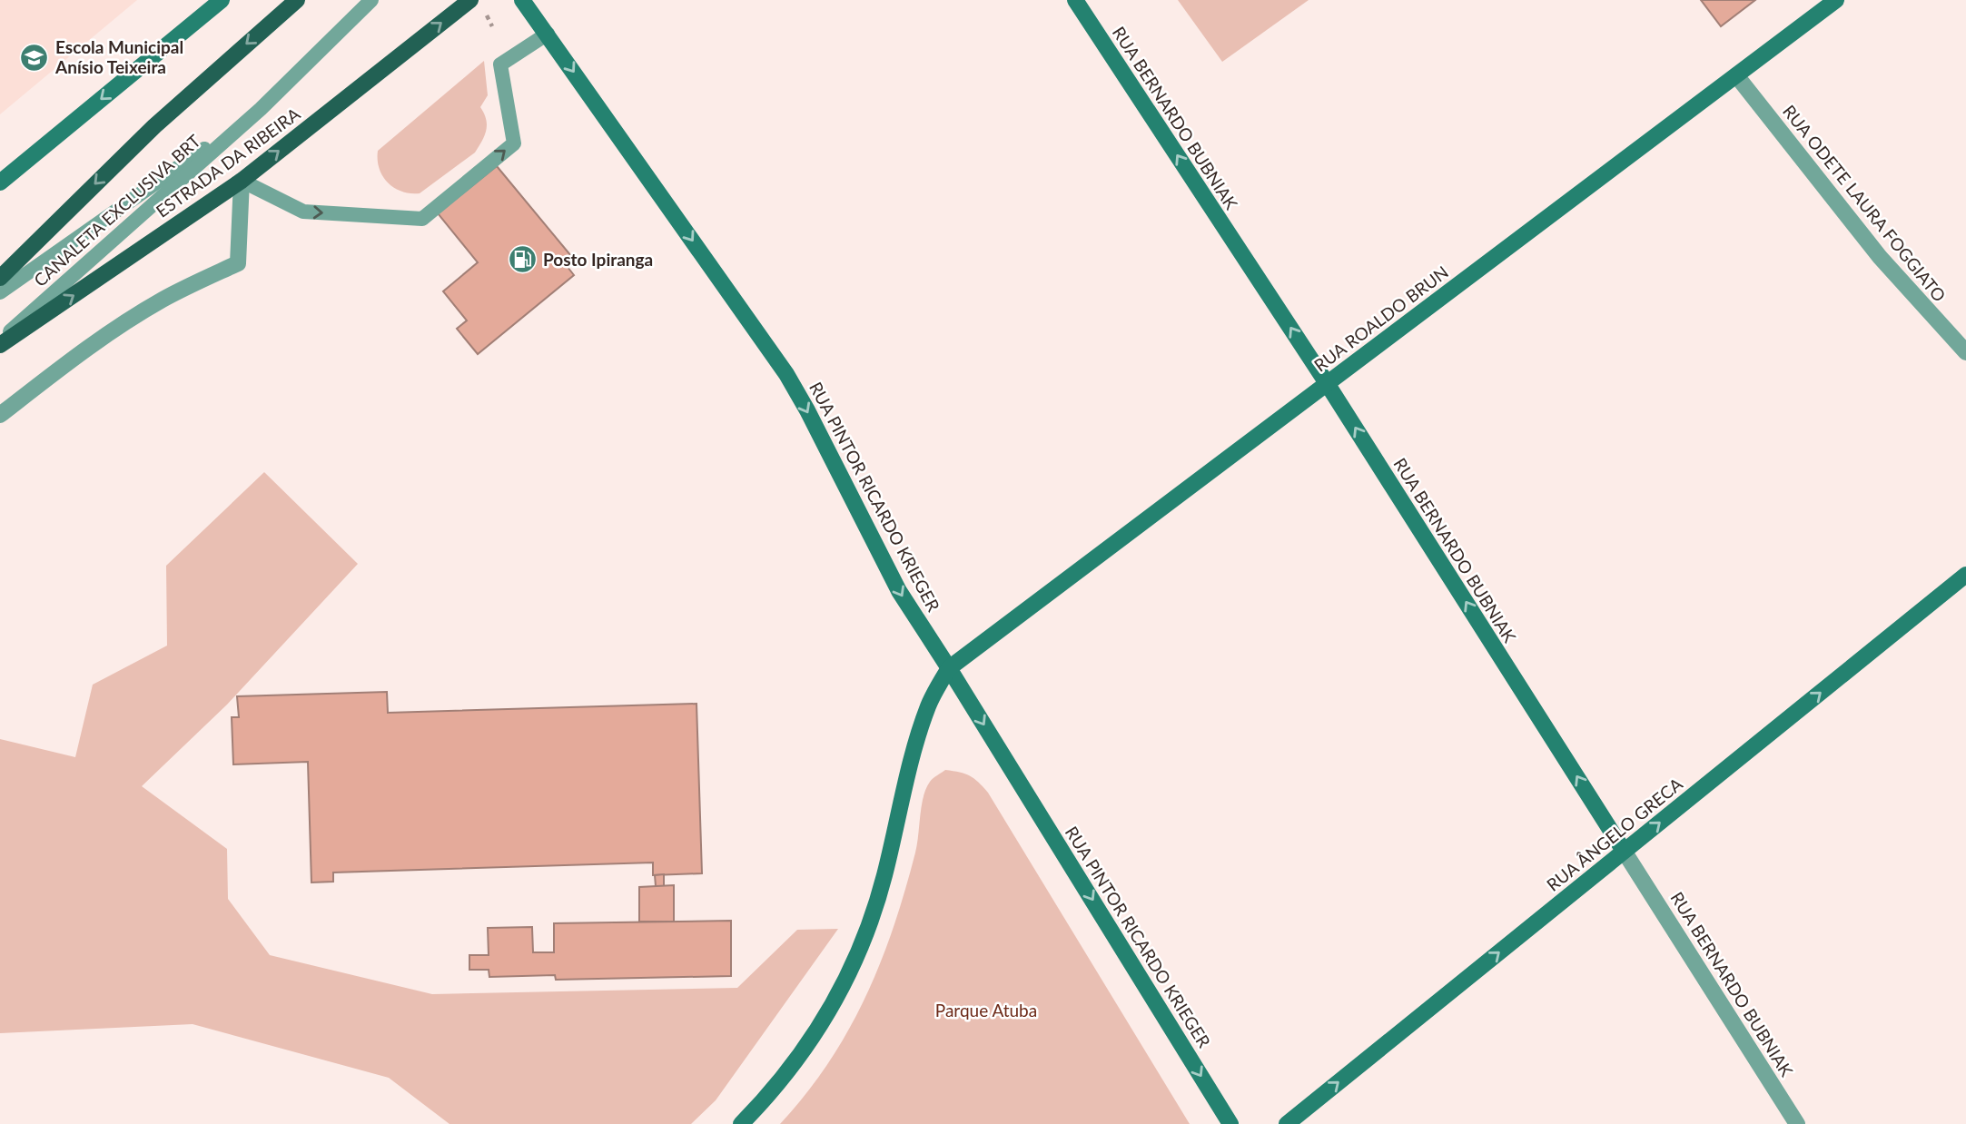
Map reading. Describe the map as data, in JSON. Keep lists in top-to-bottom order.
{
  "streets": {
    "main road": [
      "RUA BERNARDO BUBNIAK",
      "ESTRADA DA RIBEIRA",
      "RUA ROALDO BRUN",
      "RUA PINTOR RICARDO KRIEGER",
      "RUA ÂNGELO GRECA"
    ],
    "street": ["RUA ODETE LAURA FOGGIATO"],
    "lane": ["CANALETA EXCLUSIVA BRT"]
  },
  "crossings": [
    ["RUA BERNARDO BUBNIAK", "RUA ROALDO BRUN"],
    ["RUA BERNARDO BUBNIAK", "RUA ÂNGELO GRECA"],
    ["ESTRADA DA RIBEIRA", "CANALETA EXCLUSIVA BRT"],
    ["RUA ODETE LAURA FOGGIATO", "RUA ROALDO BRUN"],
    ["RUA ROALDO BRUN", "RUA PINTOR RICARDO KRIEGER"]
  ],
  "one_way": ["RUA BERNARDO BUBNIAK", "RUA PINTOR RICARDO KRIEGER", "RUA ÂNGELO GRECA"],
  "parks": ["Parque Atuba"],
  "places": {
    "school or university": ["Escola Municipal Anísio Teixeira"],
    "fuel station": ["Posto Ipiranga"]
  }
}
